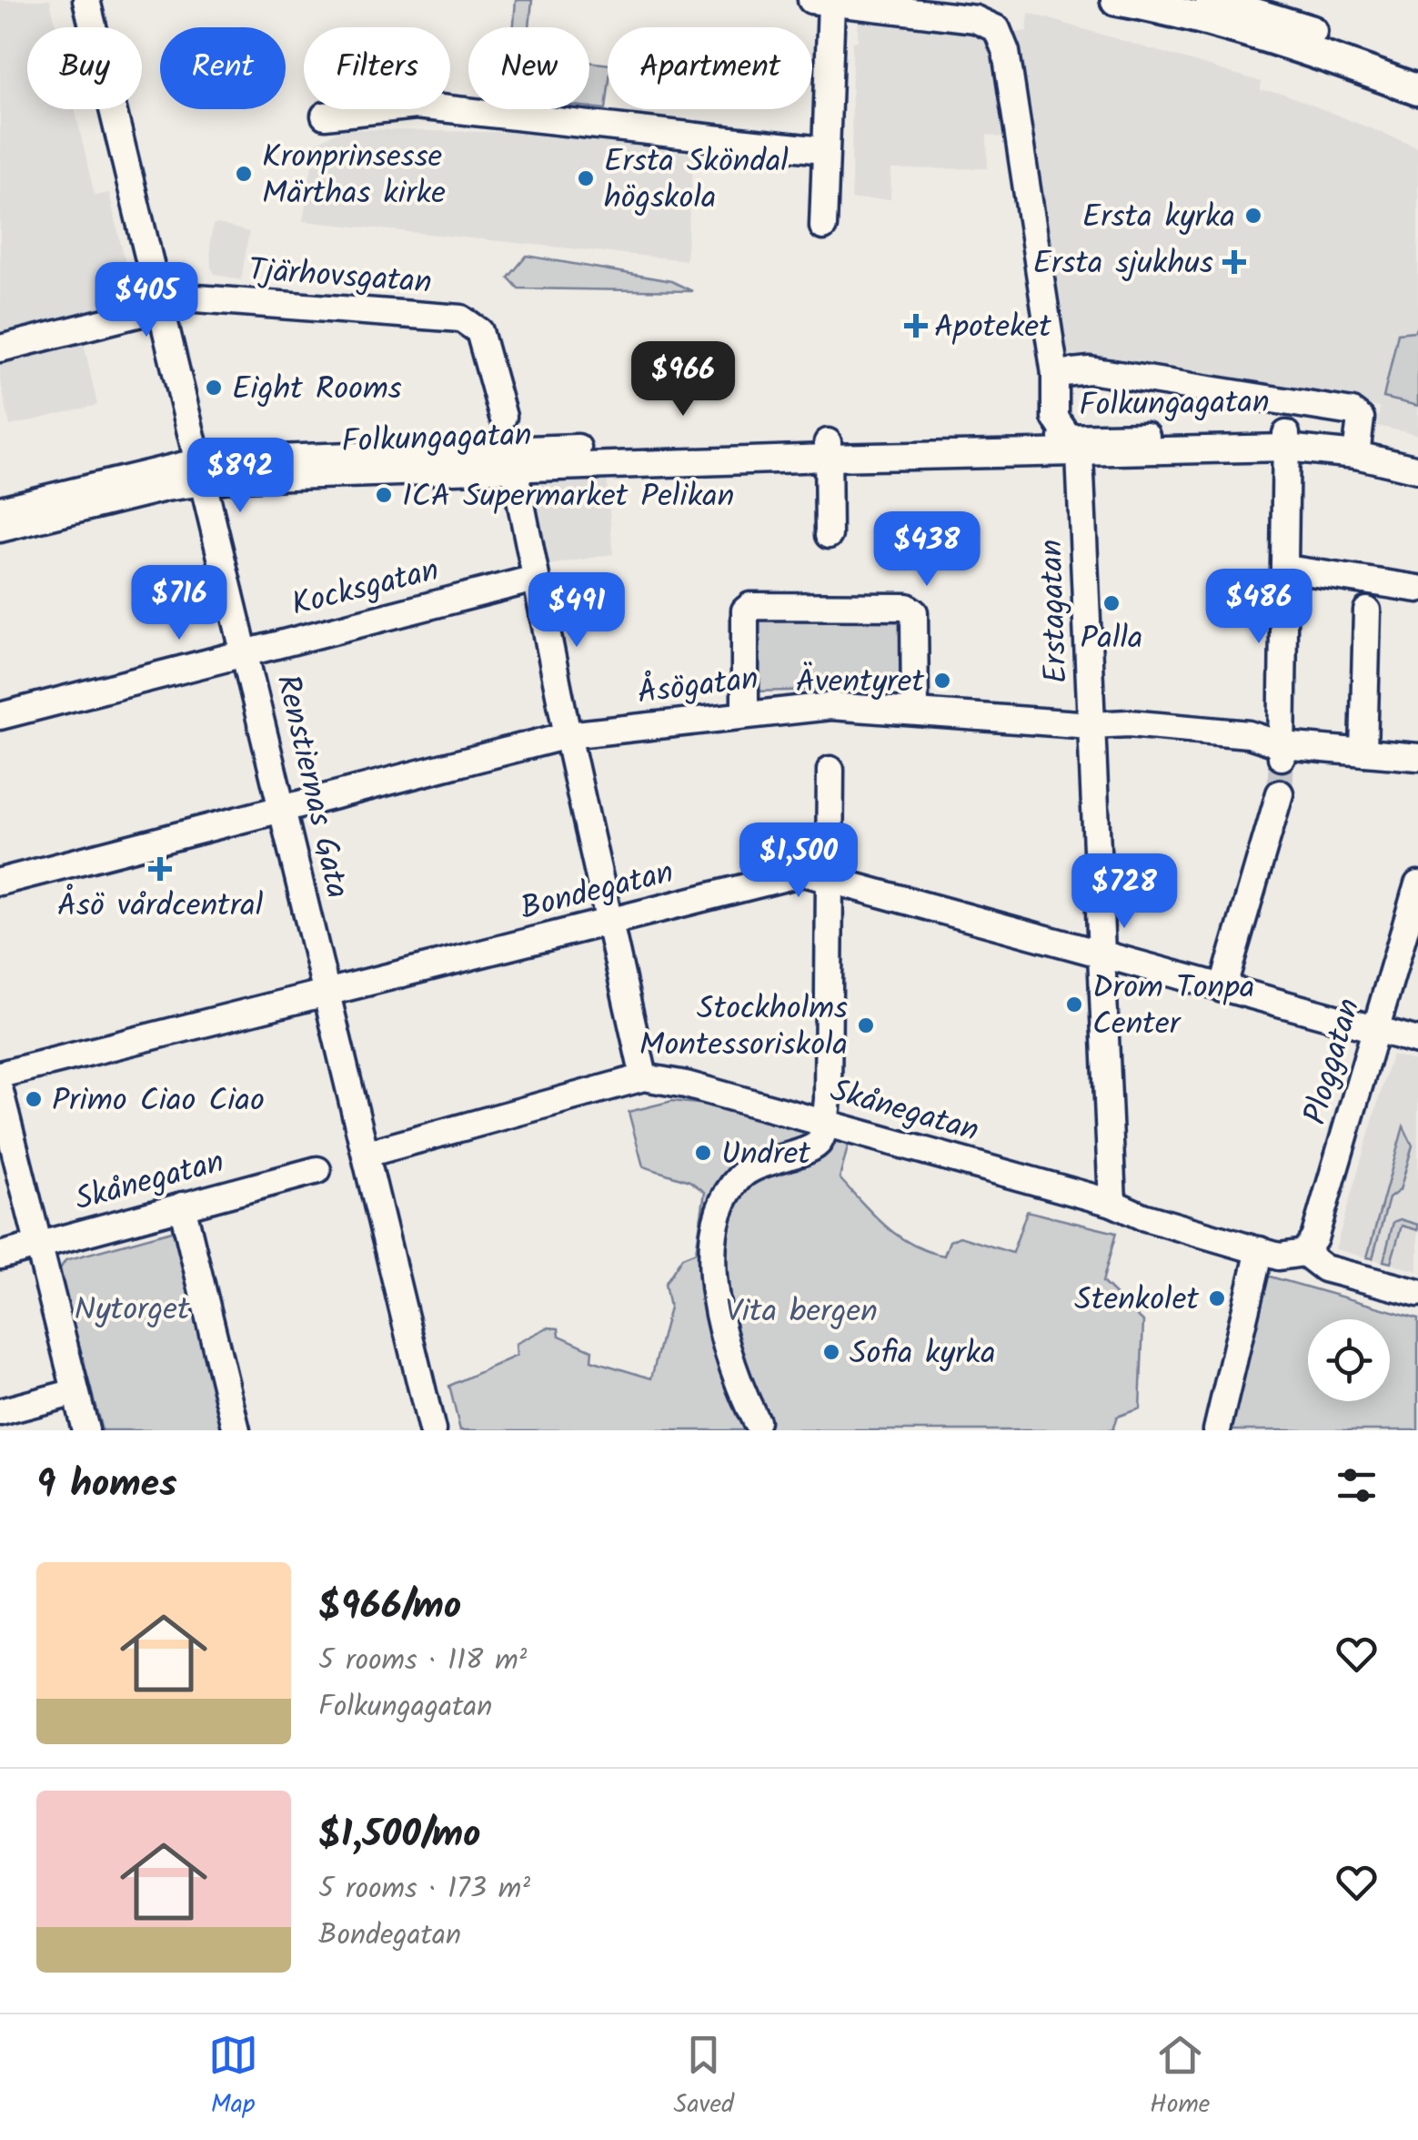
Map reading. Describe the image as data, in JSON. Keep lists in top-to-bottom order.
{
  "streets": {
    "street": [
      "Tjärhovsgatan",
      "Folkungagatan",
      "Kocksgatan",
      "Erstagatan",
      "Åsögatan",
      "Renstiernas Gata",
      "Bondegatan",
      "Ploggatan",
      "Skånegatan"
    ]
  },
  "crossings": [
    ["Tjärhovsgatan", "Renstiernas Gata"],
    ["Folkungagatan", "Erstagatan"],
    ["Folkungagatan", "Renstiernas Gata"],
    ["Kocksgatan", "Renstiernas Gata"],
    ["Erstagatan", "Åsögatan"],
    ["Erstagatan", "Bondegatan"],
    ["Erstagatan", "Skånegatan"],
    ["Åsögatan", "Renstiernas Gata"],
    ["Renstiernas Gata", "Bondegatan"],
    ["Renstiernas Gata", "Skånegatan"],
    ["Bondegatan", "Ploggatan"],
    ["Ploggatan", "Skånegatan"]
  ],
  "parks": ["Nytorget", "Vita bergen"],
  "places": {
    "other": [
      "Kronprinsesse Märthas kirke",
      "Ersta Sköndal högskola",
      "Ersta kyrka",
      "Eight Rooms",
      "ICA Supermarket Pelikan",
      "Palla",
      "Äventyret",
      "Drom Tonpa Center",
      "Stockholms Montessoriskola",
      "Primo Ciao Ciao",
      "Undret",
      "Stenkolet",
      "Sofia kyrka"
    ],
    "health": ["Ersta sjukhus", "Apoteket", "Åsö vårdcentral"]
  },
  "page": {
    "chip": [
      "Buy",
      "Rent",
      "Filters",
      "New",
      "Apartment"
    ],
    "price": [
      "$405",
      "$966",
      "$892",
      "$438",
      "$716",
      "$486",
      "$491",
      "$1,500",
      "$728"
    ],
    "heading": "9 homes",
    "list": [
      {
        "name": "$966/mo",
        "note": "5 rooms · 118 m² · Folkungagatan"
      },
      {
        "name": "$1,500/mo",
        "note": "5 rooms · 173 m² · Bondegatan"
      }
    ],
    "tabs": ["Map", "Saved", "Home"]
  }
}
